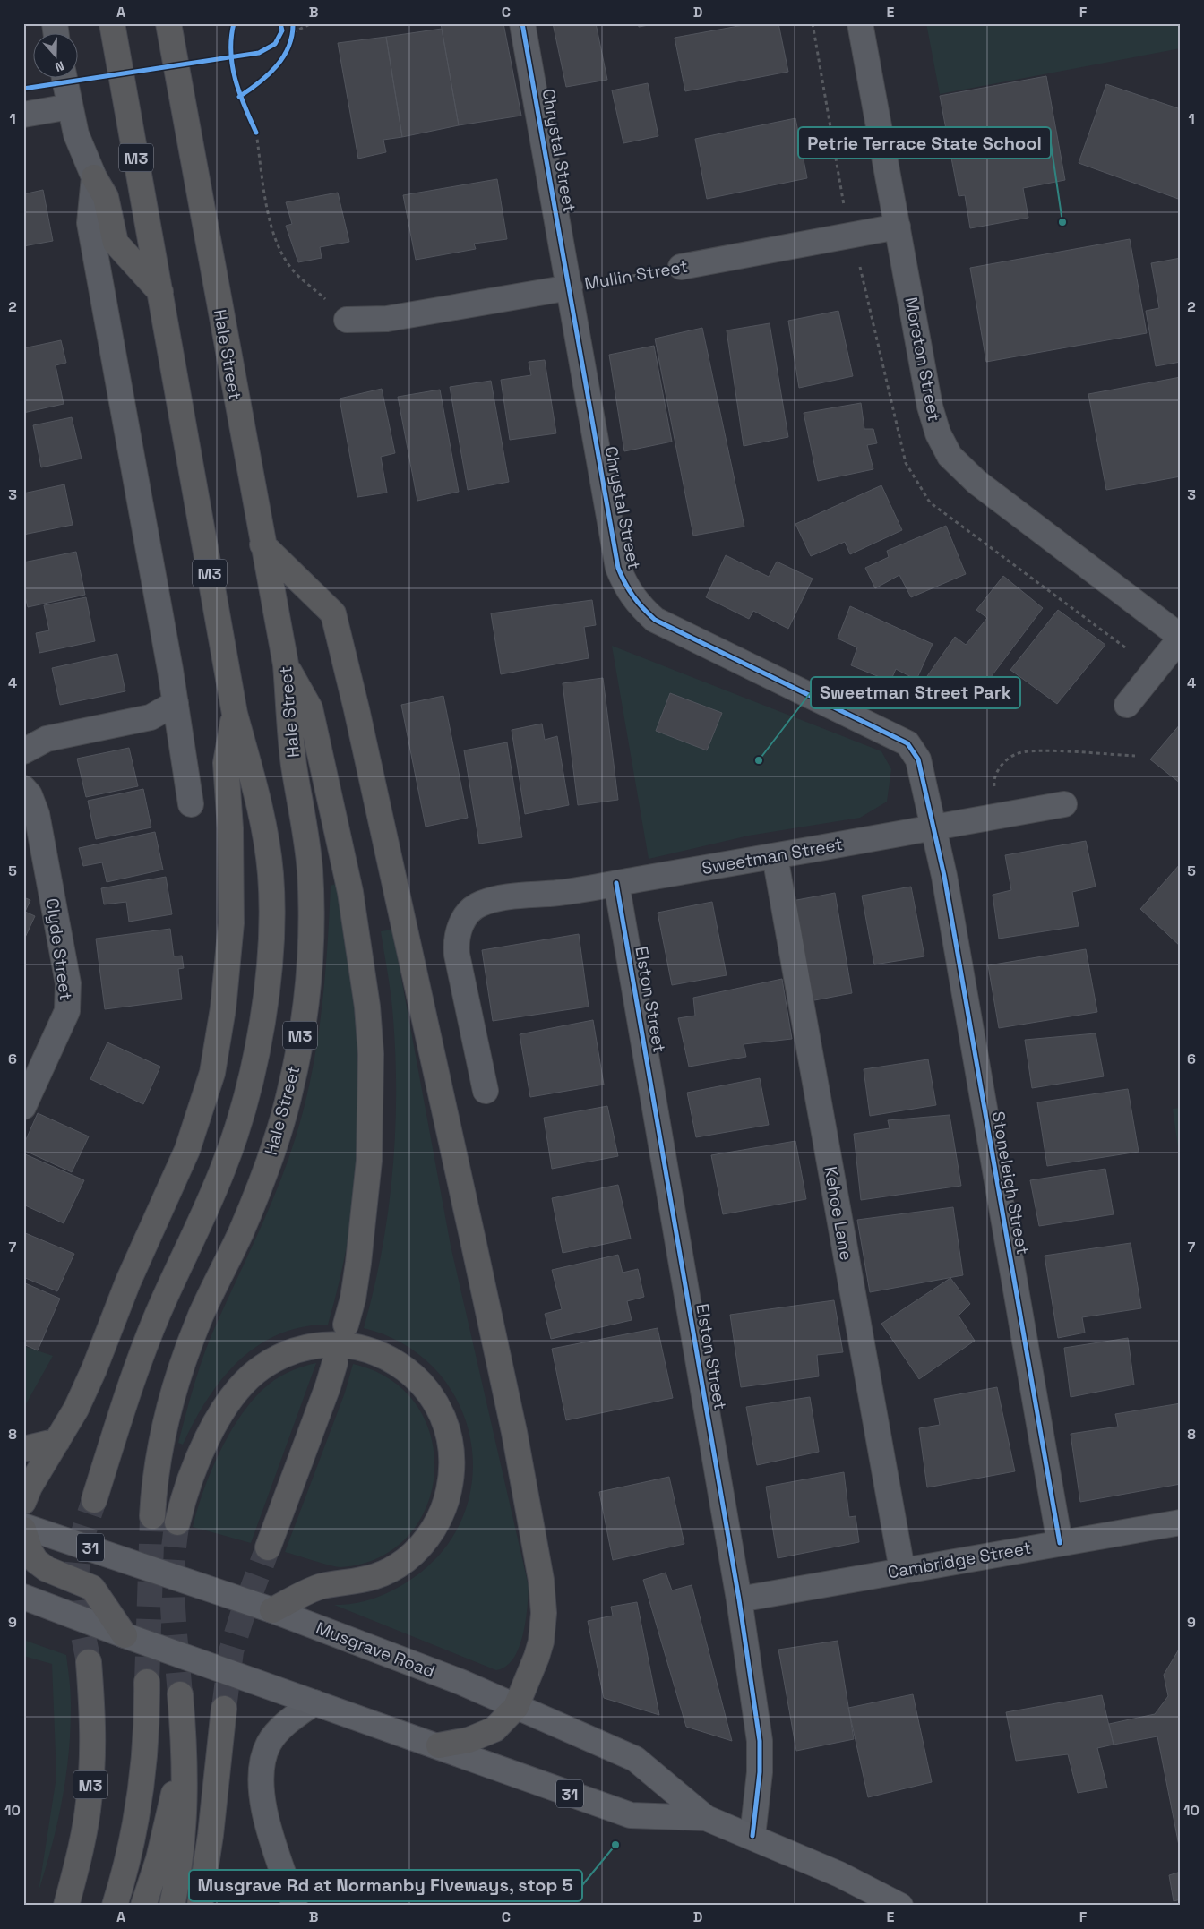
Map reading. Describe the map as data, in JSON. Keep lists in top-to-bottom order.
{
  "streets": {
    "highway": ["M3", "Hale Street"],
    "main road": ["31", "Musgrave Road"],
    "street": [
      "Chrystal Street",
      "Mullin Street",
      "Moreton Street",
      "Sweetman Street",
      "Clyde Street",
      "Elston Street",
      "Stoneleigh Street",
      "Kehoe Lane",
      "Cambridge Street"
    ]
  },
  "crossings": [
    ["Chrystal Street", "Mullin Street"],
    ["Chrystal Street", "Sweetman Street"],
    ["Chrystal Street", "Stoneleigh Street"],
    ["Mullin Street", "Moreton Street"],
    ["Sweetman Street", "Elston Street"],
    ["Sweetman Street", "Stoneleigh Street"],
    ["Sweetman Street", "Kehoe Lane"],
    ["Elston Street", "Cambridge Street"],
    ["Elston Street", "Musgrave Road"],
    ["Stoneleigh Street", "Cambridge Street"],
    ["Kehoe Lane", "Cambridge Street"]
  ],
  "places": ["Petrie Terrace State School", "Sweetman Street Park", "Musgrave Rd at Normanby Fiveways, stop 5"],
  "north": "bottom",
  "grid": {
    "columns": [
      "A",
      "B",
      "C",
      "D",
      "E",
      "F"
    ],
    "rows": [
      "1",
      "2",
      "3",
      "4",
      "5",
      "6",
      "7",
      "8",
      "9",
      "10"
    ]
  }
}
